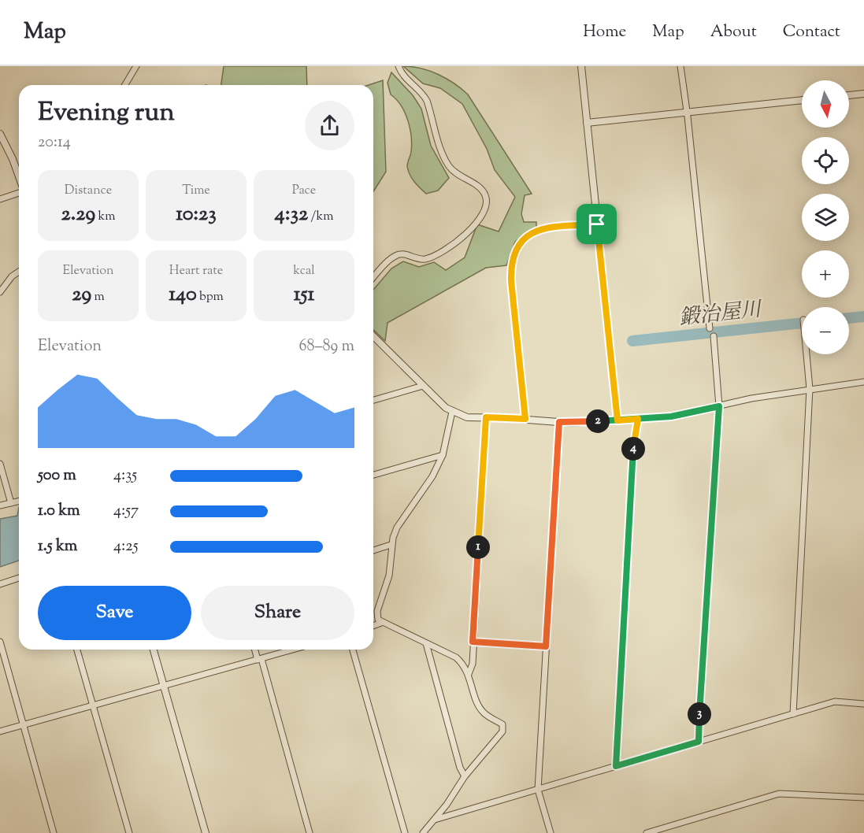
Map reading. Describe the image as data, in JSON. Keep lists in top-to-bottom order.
{
  "water": ["鍛治屋川"],
  "north": "bottom",
  "page": {
    "header": "Map",
    "nav": [
      "Home",
      "Map",
      "About",
      "Contact"
    ],
    "map_buttons": ["+", "−"],
    "heading": ["Evening run", "20:14"],
    "stats": [
      ["Distance", "2.29 km"],
      ["Time", "10:23"],
      ["Pace", "4:32 /km"],
      ["Elevation", "29 m"],
      ["Heart rate", "140 bpm"],
      ["kcal", "151"]
    ],
    "chart": ["Elevation", "68–89 m"],
    "pins": [
      "2",
      "4",
      "1",
      "3"
    ],
    "list": [
      {
        "name": "500 m",
        "note": "4:35"
      },
      {
        "name": "1.0 km",
        "note": "4:57"
      },
      {
        "name": "1.5 km",
        "note": "4:25"
      }
    ],
    "buttons": ["Save", "Share"]
  }
}
